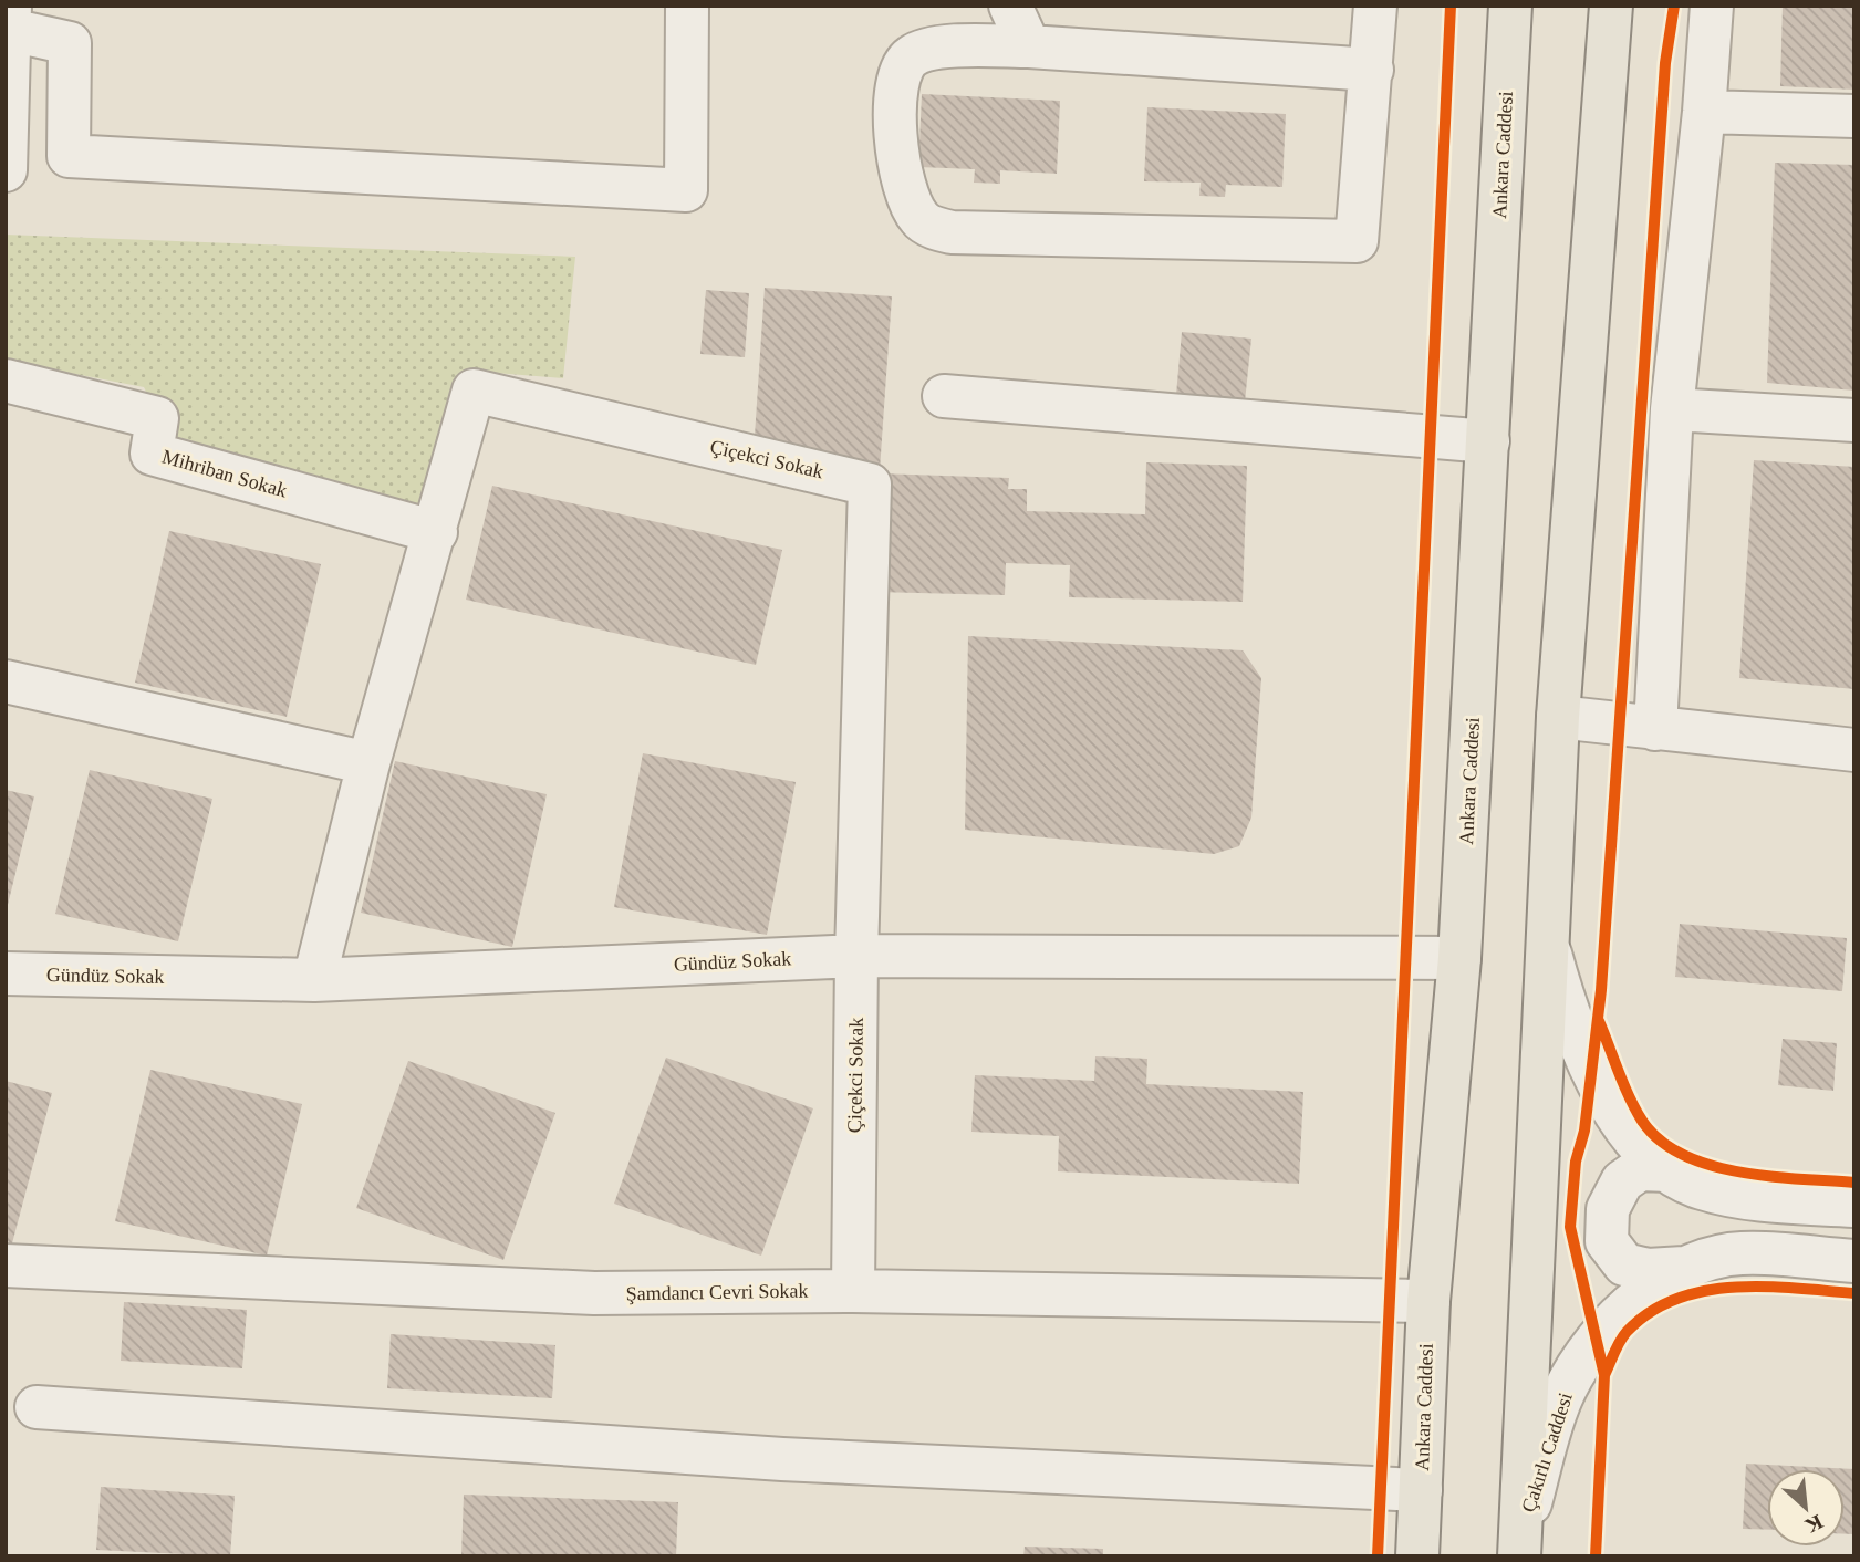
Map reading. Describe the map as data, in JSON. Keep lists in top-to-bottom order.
{
  "streets": {
    "main road": ["Ankara Caddesi"],
    "street": [
      "Çiçekci Sokak",
      "Mihriban Sokak",
      "Gündüz Sokak",
      "Şamdancı Cevri Sokak",
      "Çakırlı Caddesi"
    ]
  },
  "crossings": [
    ["Ankara Caddesi", "Gündüz Sokak"],
    ["Ankara Caddesi", "Şamdancı Cevri Sokak"],
    ["Çiçekci Sokak", "Mihriban Sokak"],
    ["Çiçekci Sokak", "Gündüz Sokak"],
    ["Çiçekci Sokak", "Şamdancı Cevri Sokak"]
  ],
  "north": "bottom right"
}
